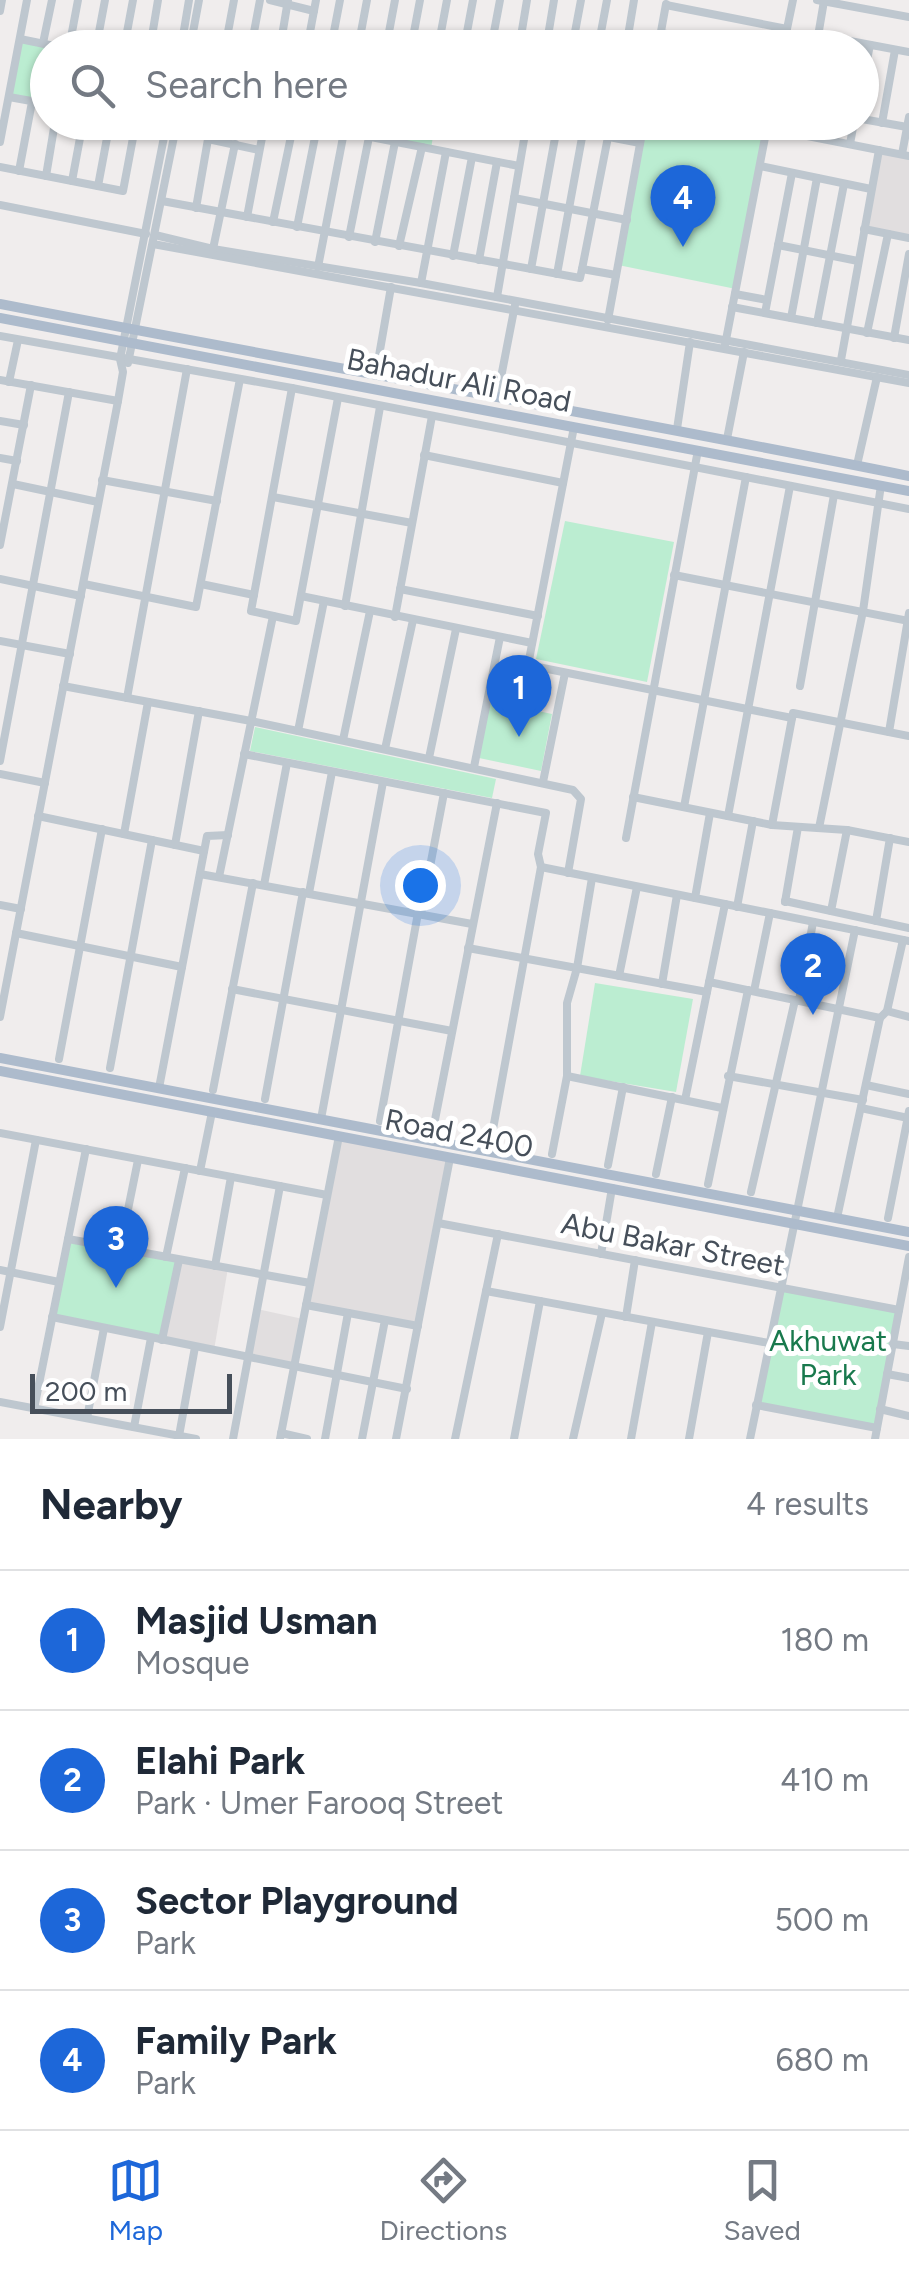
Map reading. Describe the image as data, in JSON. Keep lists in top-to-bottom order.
{
  "streets": {
    "main road": ["Bahadur Ali Road", "Road 2400"],
    "street": ["Abu Bakar Street"]
  },
  "parks": ["Akhuwat Park"],
  "scale_bar": "200 m",
  "page": {
    "search": "Search here",
    "pins": [
      "4",
      "1",
      "2",
      "3"
    ],
    "scale": "200 m",
    "heading": ["Nearby", "4 results"],
    "list": [
      {
        "mark": "1",
        "name": "Masjid Usman",
        "note": "Mosque",
        "value": "180 m"
      },
      {
        "mark": "2",
        "name": "Elahi Park",
        "note": "Park · Umer Farooq Street",
        "value": "410 m"
      },
      {
        "mark": "3",
        "name": "Sector Playground",
        "note": "Park",
        "value": "500 m"
      },
      {
        "mark": "4",
        "name": "Family Park",
        "note": "Park",
        "value": "680 m"
      }
    ],
    "nav": ["Map", "Directions", "Saved"]
  }
}
